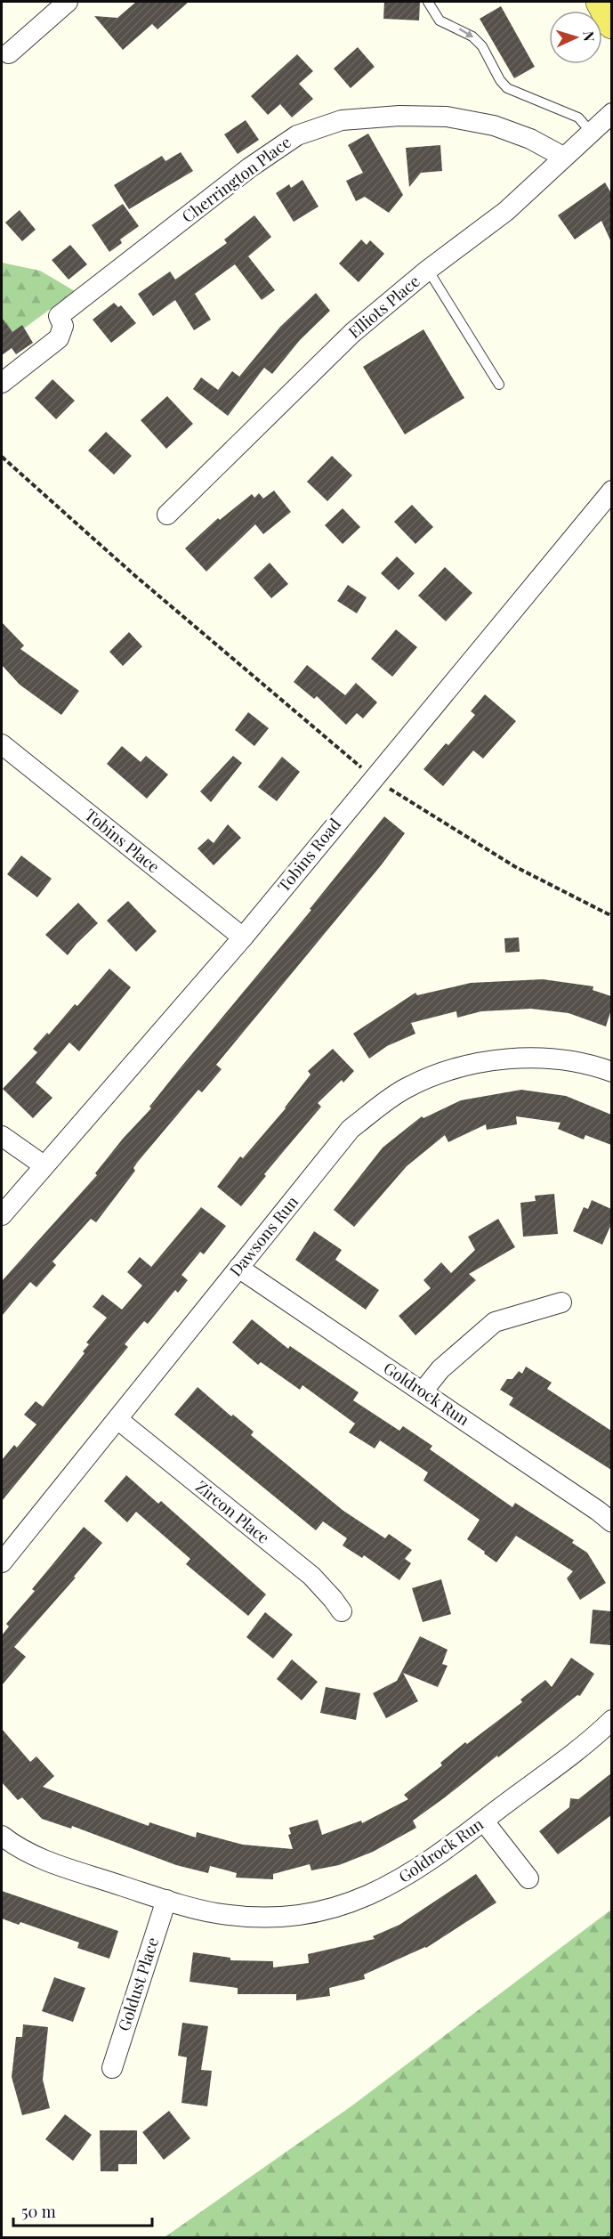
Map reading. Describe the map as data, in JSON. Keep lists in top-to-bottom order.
{
  "streets": {
    "street": [
      "Cherrington Place",
      "Elliots Place",
      "Tobins Place",
      "Tobins Road",
      "Dawsons Run",
      "Goldrock Run",
      "Zircon Place",
      "Goldust Place"
    ]
  },
  "crossings": [
    ["Cherrington Place", "Elliots Place"],
    ["Tobins Place", "Tobins Road"],
    ["Dawsons Run", "Goldrock Run"],
    ["Dawsons Run", "Zircon Place"],
    ["Goldrock Run", "Goldust Place"]
  ],
  "scale_bar": "50 m",
  "north": "right"
}
